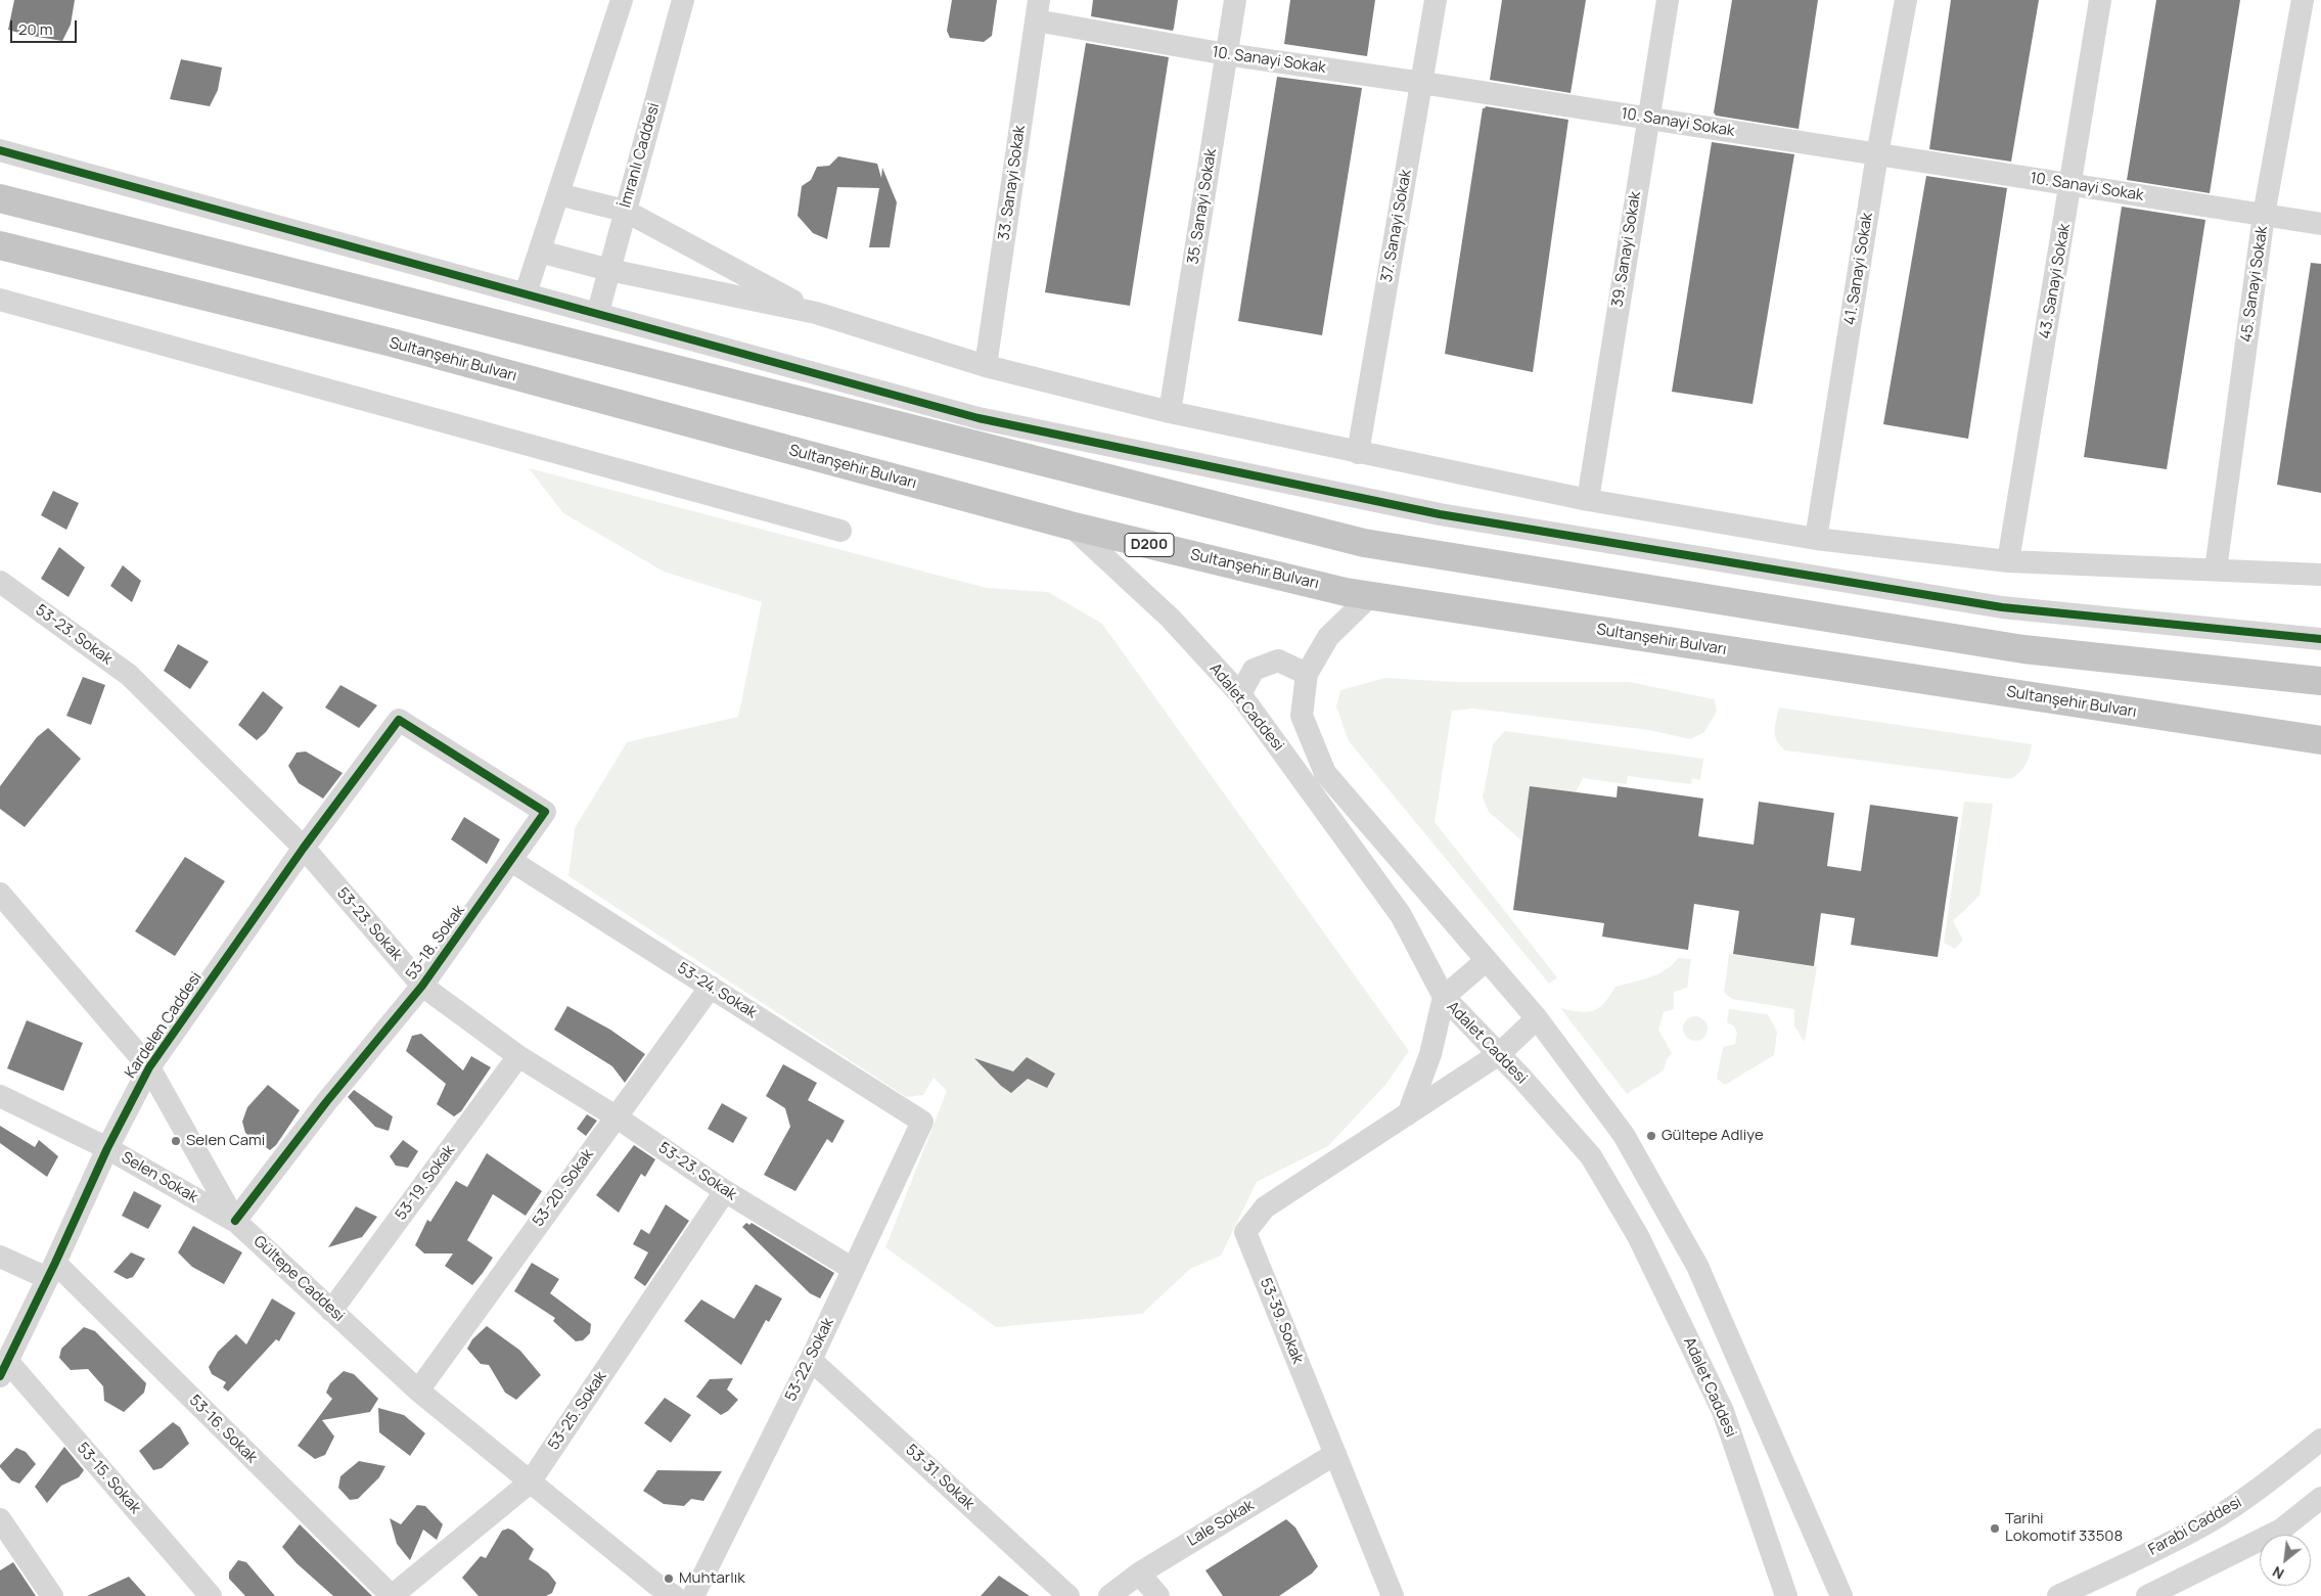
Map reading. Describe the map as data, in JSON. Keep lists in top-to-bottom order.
{
  "streets": {
    "highway": ["Sultanşehir Bulvarı", "D200"],
    "street": [
      "10. Sanayi Sokak",
      "İmranlı Caddesi",
      "33. Sanayi Sokak",
      "35. Sanayi Sokak",
      "37. Sanayi Sokak",
      "39. Sanayi Sokak",
      "41. Sanayi Sokak",
      "43. Sanayi Sokak",
      "45. Sanayi Sokak",
      "53-23. Sokak",
      "Adalet Caddesi",
      "53-18. Sokak",
      "53-24. Sokak",
      "Kardelen Caddesi",
      "Selen Sokak",
      "53-19. Sokak",
      "53-20. Sokak",
      "Gültepe Caddesi",
      "53-39. Sokak",
      "53-22. Sokak",
      "53-25. Sokak",
      "53-16. Sokak",
      "53-31. Sokak",
      "53-15. Sokak",
      "Lale Sokak",
      "Farabi Caddesi"
    ]
  },
  "crossings": [
    ["10. Sanayi Sokak", "33. Sanayi Sokak"],
    ["10. Sanayi Sokak", "35. Sanayi Sokak"],
    ["10. Sanayi Sokak", "37. Sanayi Sokak"],
    ["10. Sanayi Sokak", "39. Sanayi Sokak"],
    ["10. Sanayi Sokak", "41. Sanayi Sokak"],
    ["10. Sanayi Sokak", "43. Sanayi Sokak"],
    ["10. Sanayi Sokak", "45. Sanayi Sokak"],
    ["Sultanşehir Bulvarı", "Adalet Caddesi"],
    ["53-23. Sokak", "53-18. Sokak"],
    ["53-23. Sokak", "Kardelen Caddesi"],
    ["53-23. Sokak", "53-19. Sokak"],
    ["53-23. Sokak", "53-20. Sokak"],
    ["53-23. Sokak", "53-22. Sokak"],
    ["53-23. Sokak", "53-25. Sokak"],
    ["Adalet Caddesi", "53-39. Sokak"],
    ["53-18. Sokak", "53-24. Sokak"],
    ["53-18. Sokak", "Kardelen Caddesi"],
    ["53-18. Sokak", "Selen Sokak"],
    ["53-18. Sokak", "Gültepe Caddesi"],
    ["53-24. Sokak", "53-20. Sokak"],
    ["53-24. Sokak", "53-22. Sokak"],
    ["Kardelen Caddesi", "Selen Sokak"],
    ["Kardelen Caddesi", "Gültepe Caddesi"],
    ["Kardelen Caddesi", "53-16. Sokak"],
    ["Kardelen Caddesi", "53-15. Sokak"],
    ["Selen Sokak", "Gültepe Caddesi"],
    ["53-19. Sokak", "Gültepe Caddesi"],
    ["53-20. Sokak", "Gültepe Caddesi"],
    ["Gültepe Caddesi", "53-25. Sokak"],
    ["53-39. Sokak", "Lale Sokak"],
    ["53-22. Sokak", "53-31. Sokak"],
    ["53-25. Sokak", "53-16. Sokak"]
  ],
  "places": [
    "Gültepe Adliye",
    "Selen Cami",
    "Tarihi Lokomotif 33508",
    "Muhtarlık"
  ],
  "scale_bar": "20 m",
  "north": "bottom left"
}
